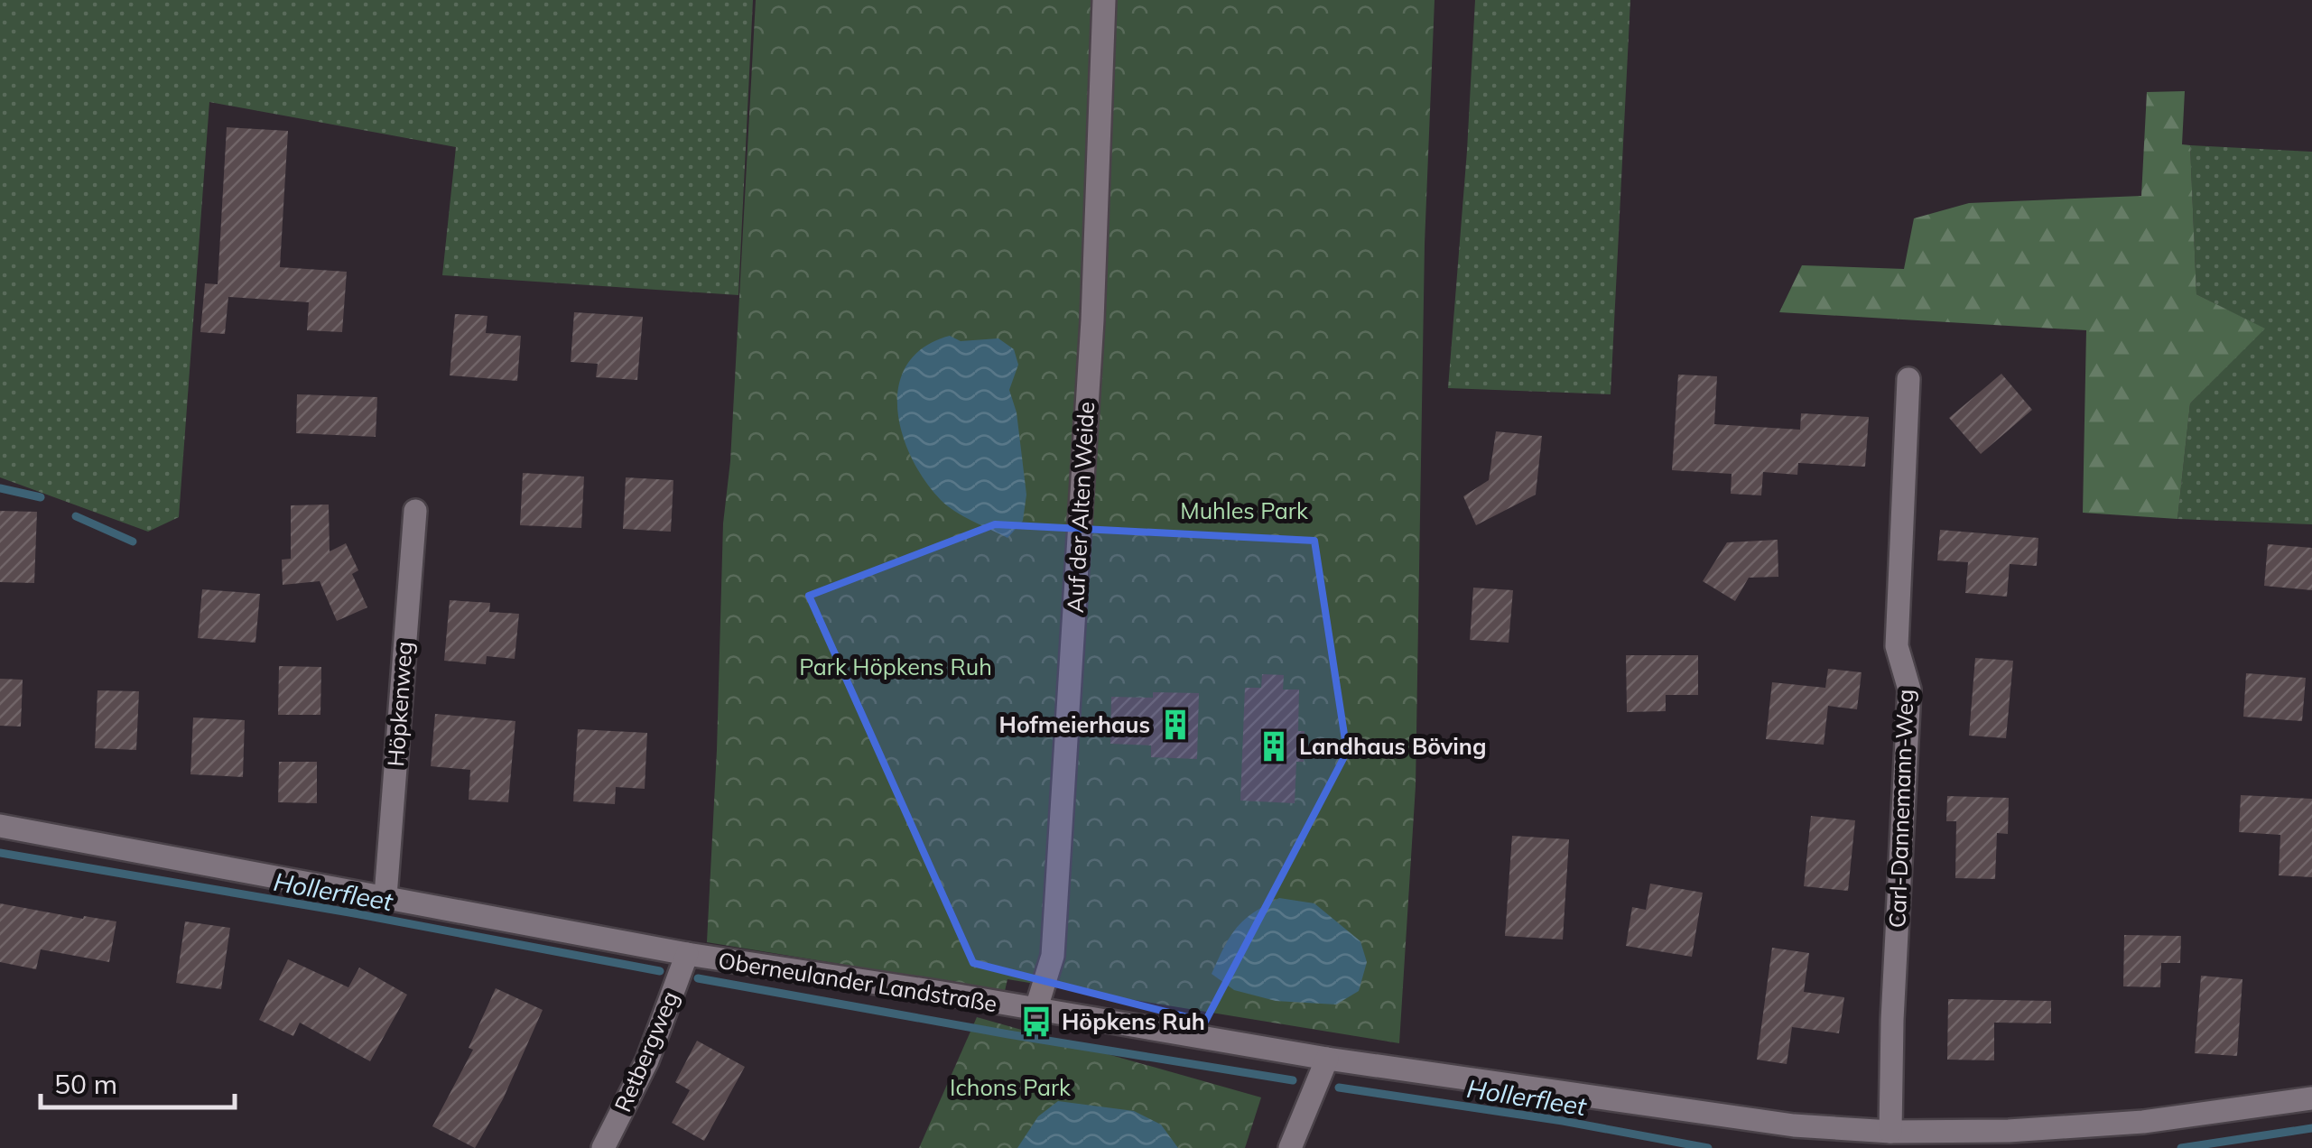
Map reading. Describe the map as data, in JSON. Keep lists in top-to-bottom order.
{
  "streets": {
    "street": [
      "Auf der Alten Weide",
      "Höpkenweg",
      "Carl-Dannemann-Weg",
      "Oberneulander Landstraße",
      "Retbergweg"
    ]
  },
  "crossings": [
    ["Auf der Alten Weide", "Oberneulander Landstraße"],
    ["Höpkenweg", "Oberneulander Landstraße"],
    ["Carl-Dannemann-Weg", "Oberneulander Landstraße"],
    ["Oberneulander Landstraße", "Retbergweg"]
  ],
  "water": ["Hollerfleet"],
  "parks": ["Muhles Park", "Park Höpkens Ruh", "Ichons Park"],
  "places": {
    "building": ["Hofmeierhaus", "Landhaus Böving"],
    "bus stop": ["Höpkens Ruh"]
  },
  "scale_bar": "50 m"
}
